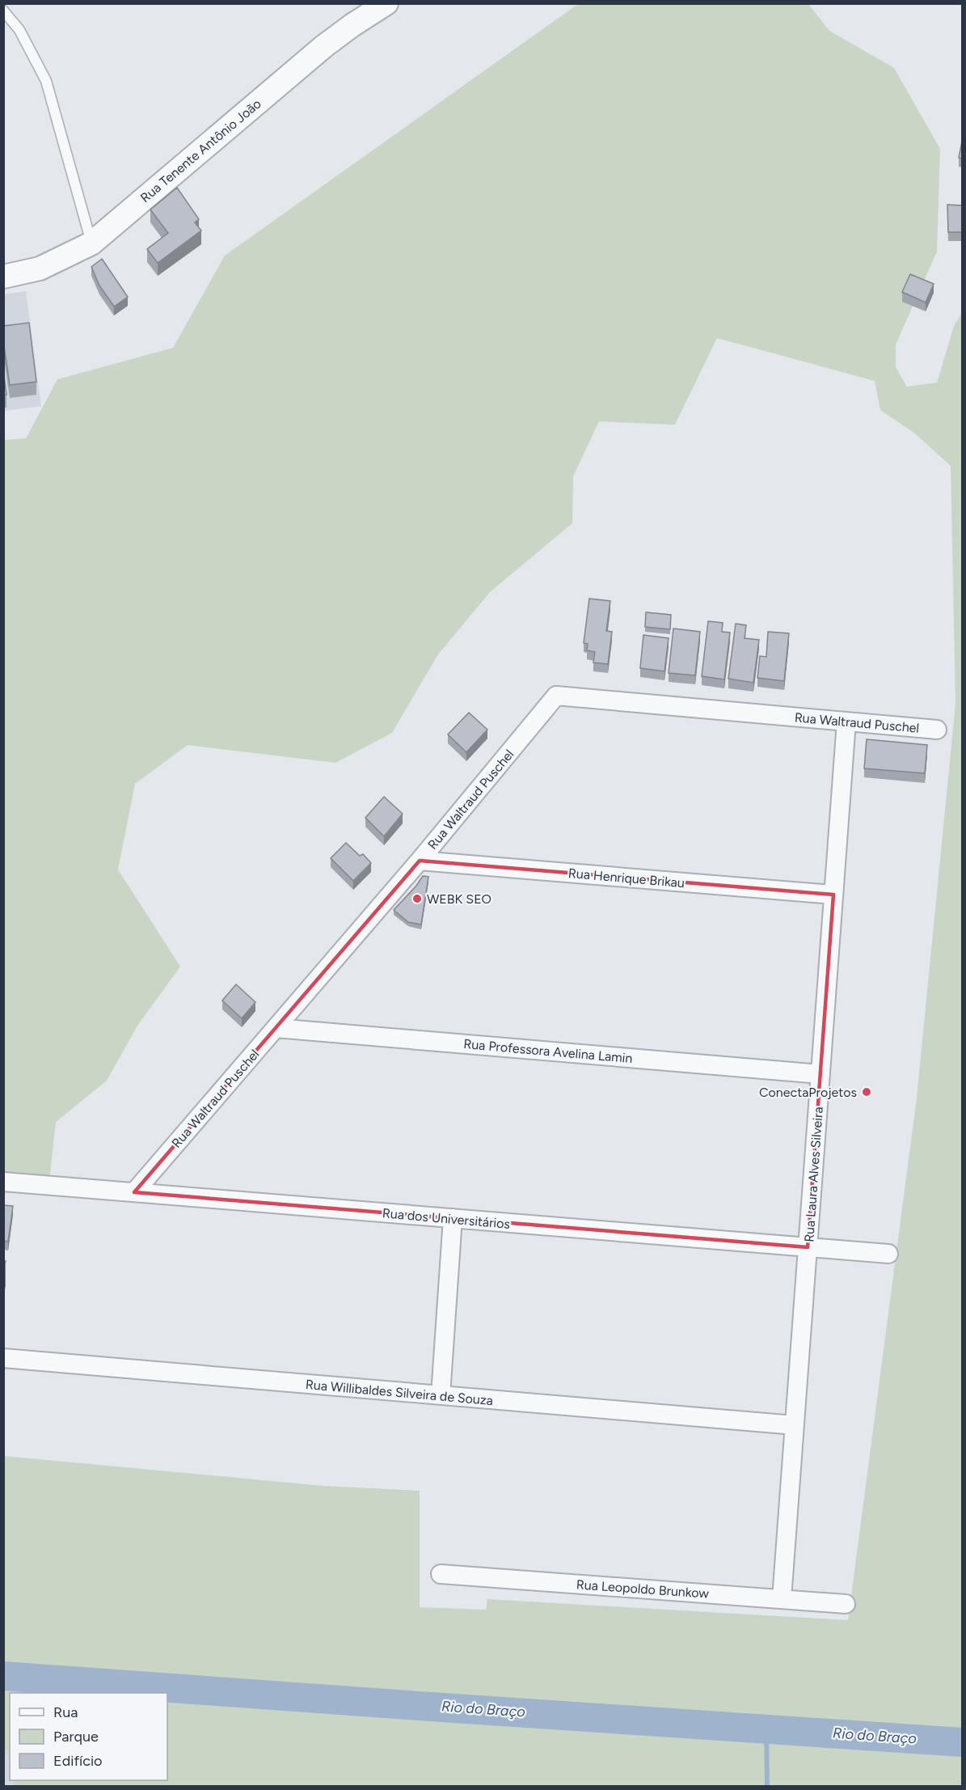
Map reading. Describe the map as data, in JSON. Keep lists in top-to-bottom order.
{
  "streets": {
    "street": [
      "Rua Tenente Antônio João",
      "Rua Waltraud Puschel",
      "Rua Henrique Brikau",
      "Rua Professora Avelina Lamin",
      "Rua Laura Alves Silveira",
      "Rua dos Universitários",
      "Rua Willibaldes Silveira de Souza",
      "Rua Leopoldo Brunkow"
    ]
  },
  "crossings": [
    ["Rua Waltraud Puschel", "Rua Henrique Brikau"],
    ["Rua Waltraud Puschel", "Rua Professora Avelina Lamin"],
    ["Rua Waltraud Puschel", "Rua Laura Alves Silveira"],
    ["Rua Waltraud Puschel", "Rua dos Universitários"],
    ["Rua Henrique Brikau", "Rua Laura Alves Silveira"],
    ["Rua Professora Avelina Lamin", "Rua Laura Alves Silveira"],
    ["Rua Laura Alves Silveira", "Rua dos Universitários"],
    ["Rua Laura Alves Silveira", "Rua Willibaldes Silveira de Souza"],
    ["Rua Laura Alves Silveira", "Rua Leopoldo Brunkow"]
  ],
  "water": ["Rio do Braço"],
  "places": ["WEBK SEO", "ConectaProjetos"],
  "legend": ["Rua", "Parque", "Edifício"]
}
